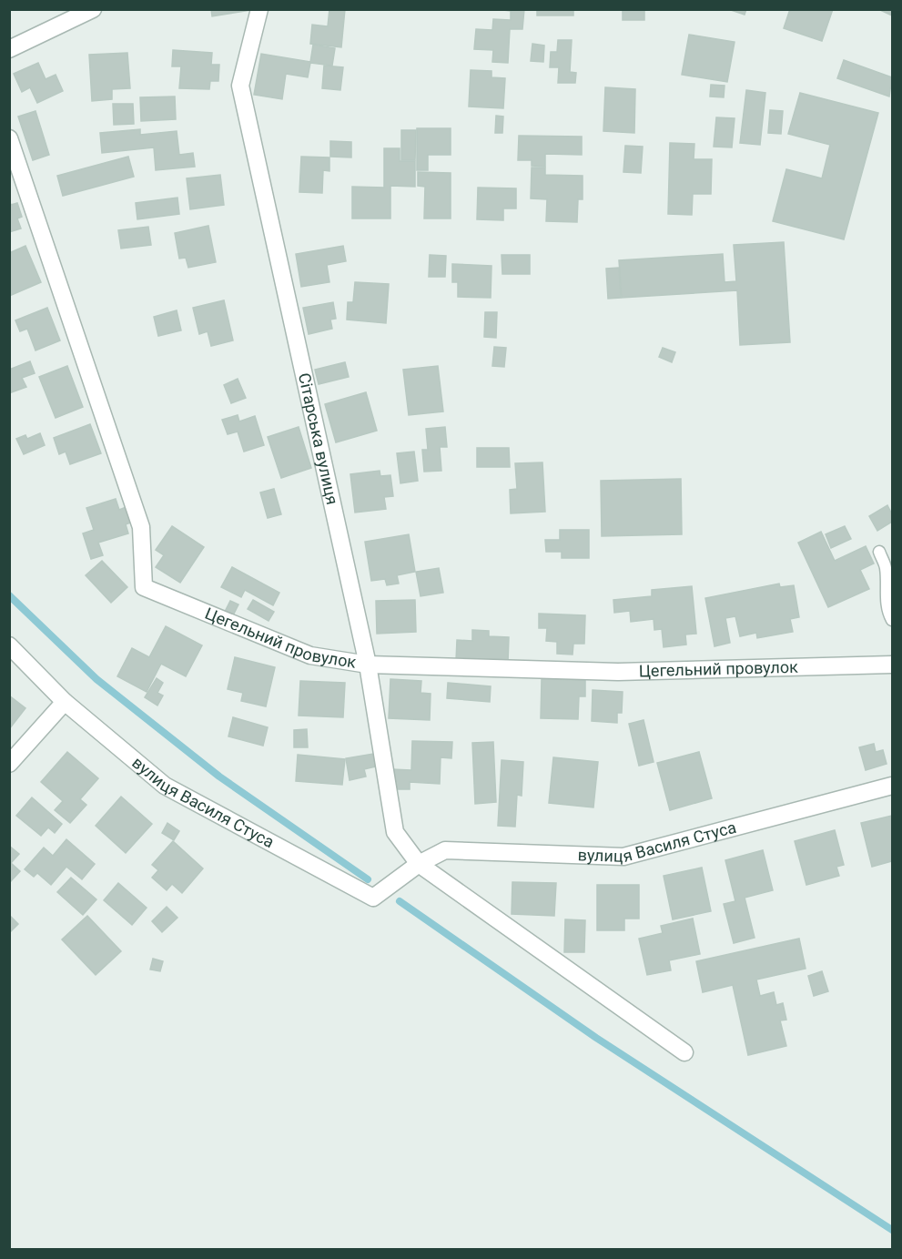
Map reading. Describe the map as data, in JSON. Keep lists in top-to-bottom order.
{
  "streets": {
    "street": ["Сітарська вулиця", "Цегельний провулок", "вулиця Василя Стуса"]
  },
  "crossings": [
    ["Сітарська вулиця", "Цегельний провулок"],
    ["Сітарська вулиця", "вулиця Василя Стуса"]
  ]
}
